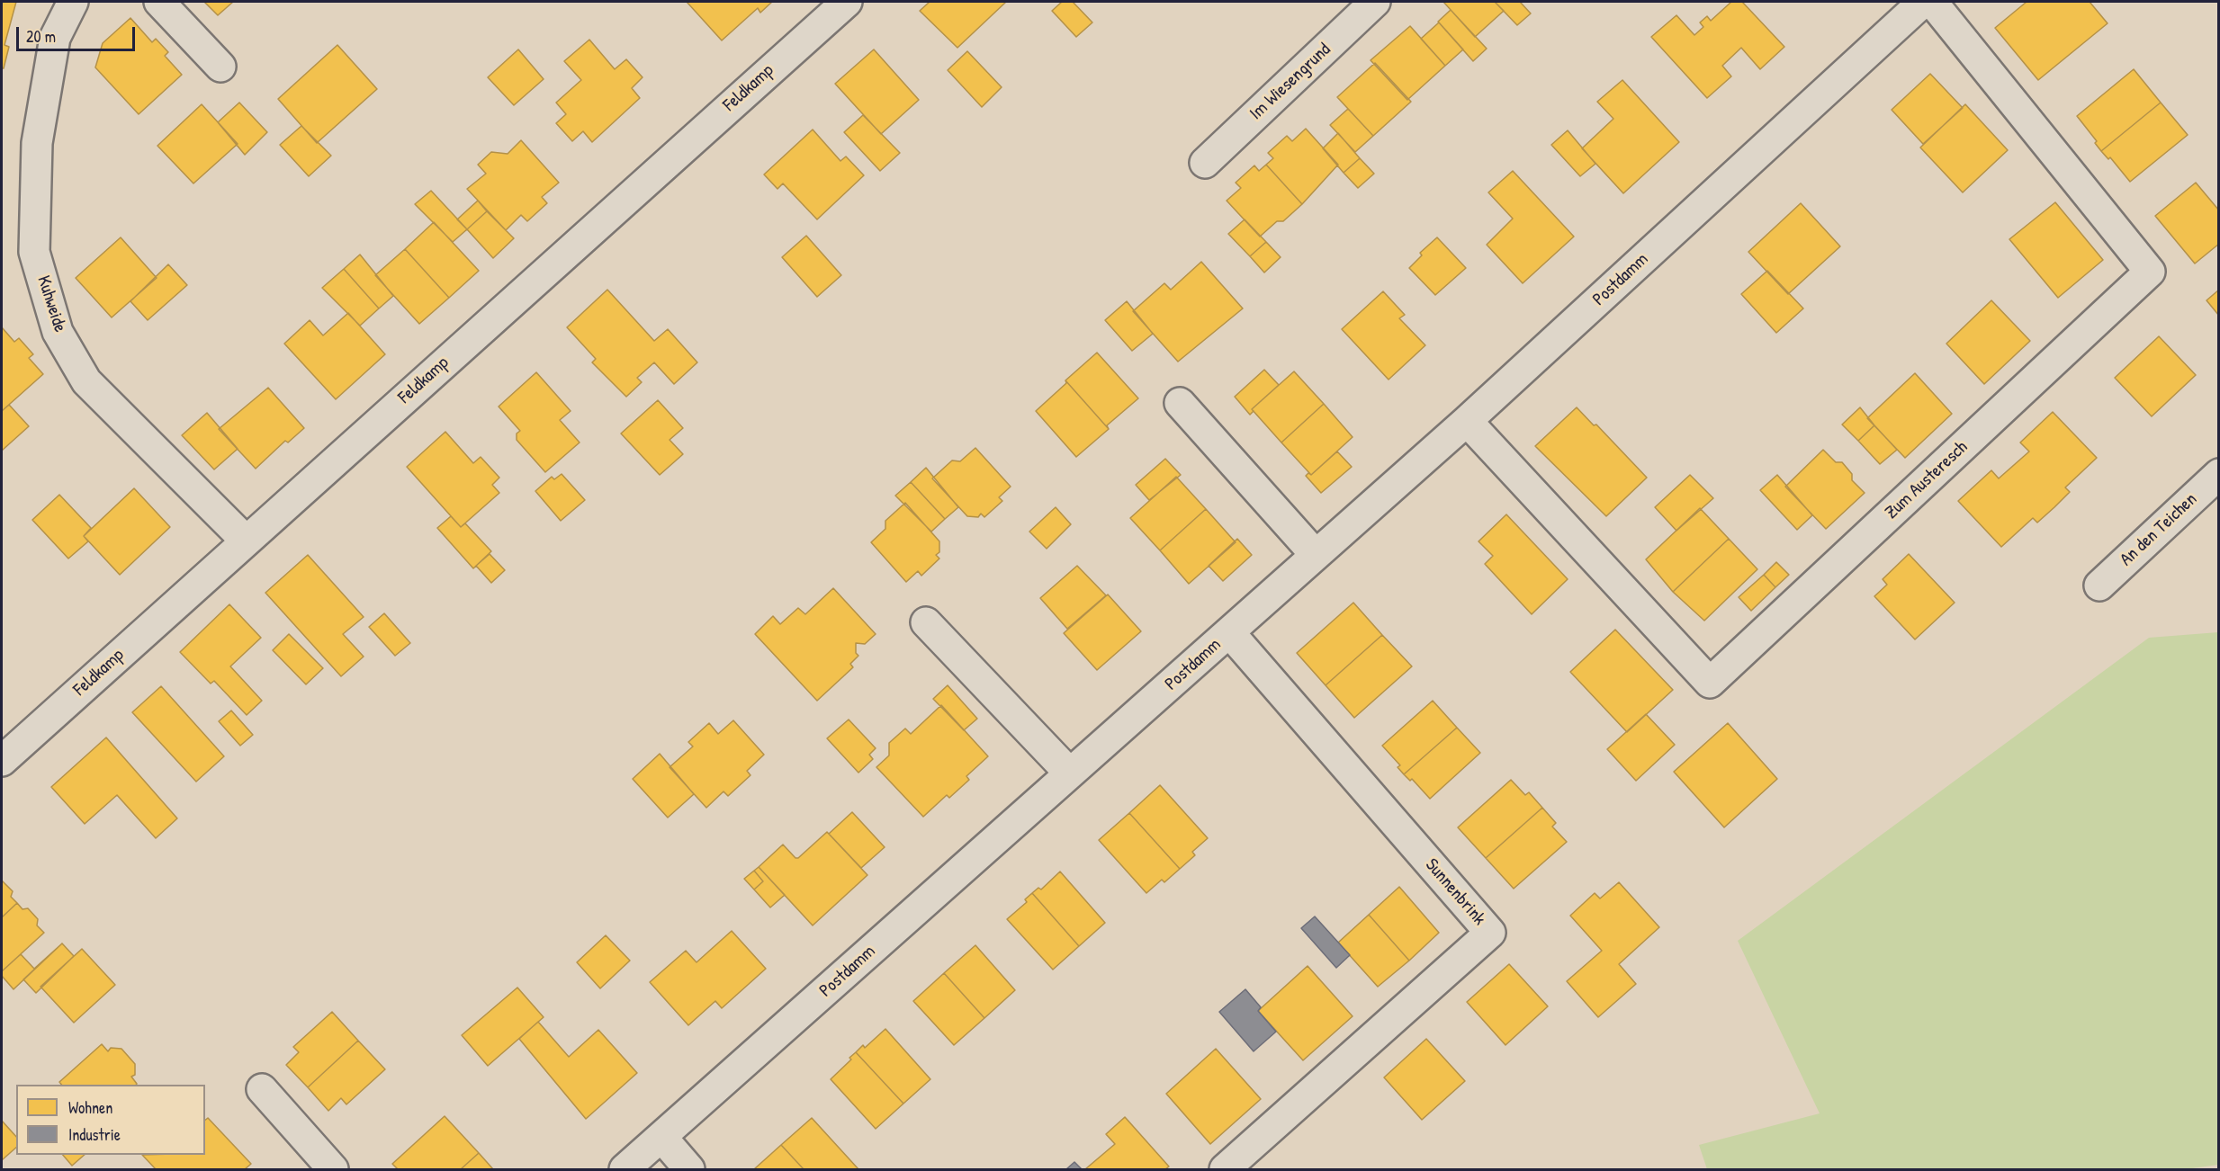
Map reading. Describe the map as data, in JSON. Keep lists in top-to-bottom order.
{
  "streets": {
    "street": [
      "Im Wiesengrund",
      "Feldkamp",
      "Postdamm",
      "Kuhweide",
      "Zum Austeresch",
      "An den Teichen",
      "Sunnenbrink"
    ]
  },
  "crossings": [
    ["Feldkamp", "Kuhweide"],
    ["Postdamm", "Zum Austeresch"],
    ["Postdamm", "Sunnenbrink"]
  ],
  "legend": ["Wohnen", "Industrie"],
  "scale_bar": "20 m"
}
